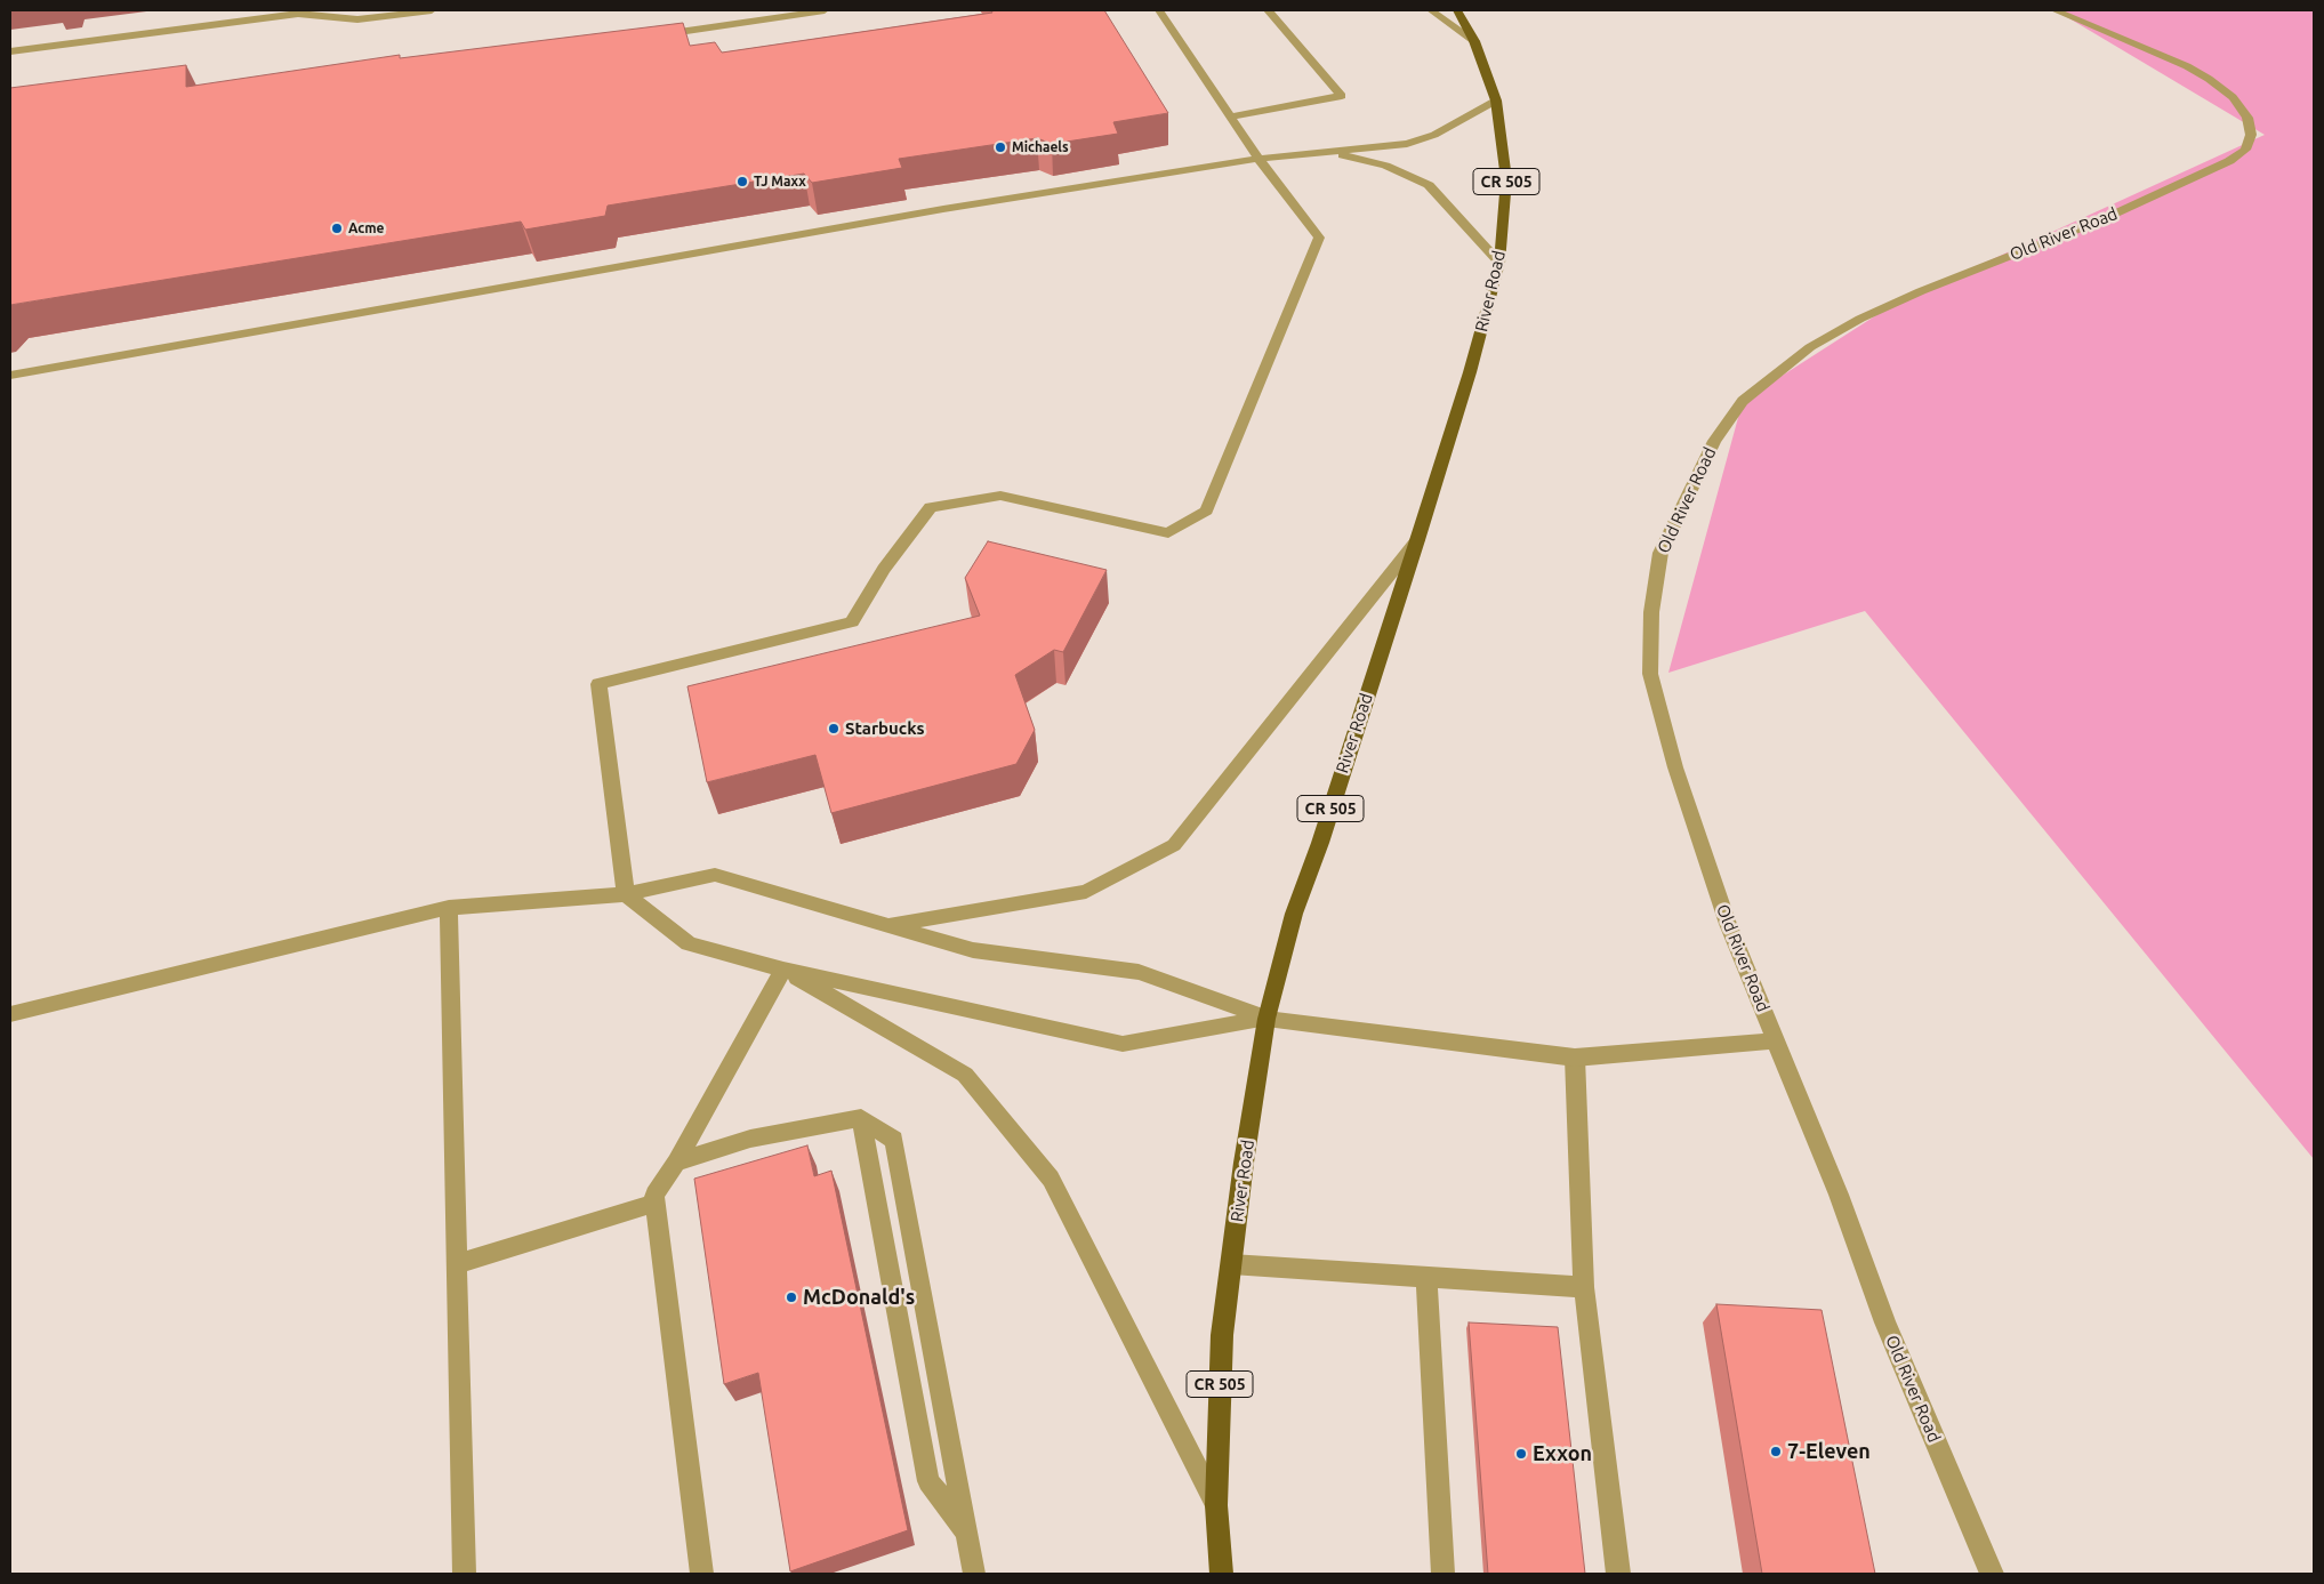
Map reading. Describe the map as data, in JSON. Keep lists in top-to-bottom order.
{
  "streets": {
    "main road": ["CR 505", "River Road"],
    "street": ["Old River Road"]
  },
  "places": [
    "Michaels",
    "TJ Maxx",
    "Acme",
    "Starbucks",
    "McDonald's",
    "7-Eleven",
    "Exxon"
  ]
}
